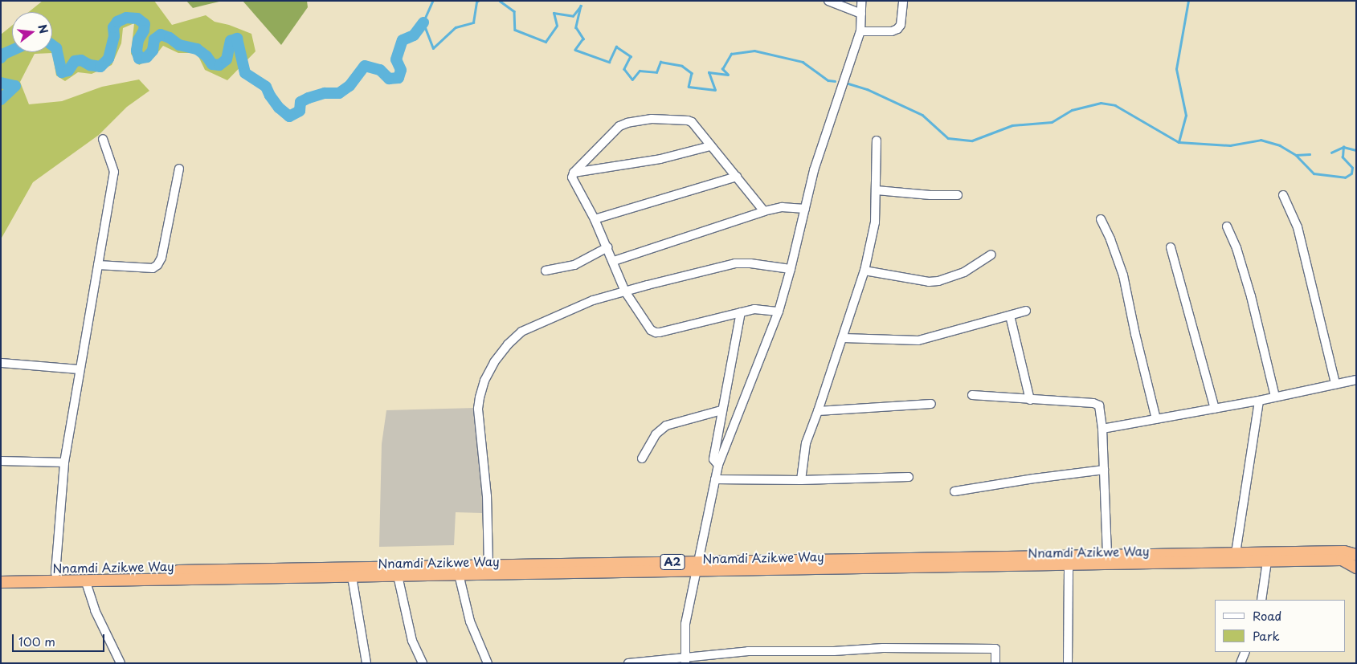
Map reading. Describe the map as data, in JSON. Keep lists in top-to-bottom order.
{
  "streets": {
    "highway": ["Nnamdi Azikwe Way", "A2"]
  },
  "legend": ["Road", "Park"],
  "scale_bar": "100 m",
  "north": "right"
}
